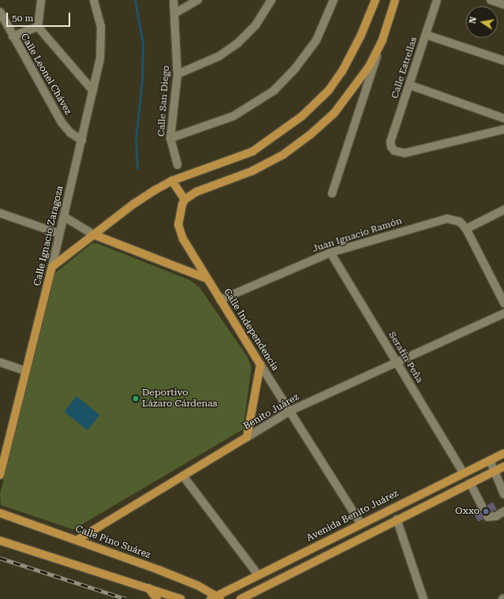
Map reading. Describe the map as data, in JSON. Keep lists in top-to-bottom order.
{
  "streets": {
    "main road": [
      "Calle Ignacio Zaragoza",
      "Calle Independencia",
      "Benito Juárez",
      "Avenida Benito Juárez",
      "Calle Pino Suárez"
    ],
    "street": [
      "Calle Estrellas",
      "Calle Leonel Chávez",
      "Calle San Diego",
      "Juan Ignacio Ramón",
      "Serafín Peña"
    ]
  },
  "crossings": [
    ["Calle Leonel Chávez", "Calle Ignacio Zaragoza"],
    ["Juan Ignacio Ramón", "Calle Independencia"],
    ["Juan Ignacio Ramón", "Serafín Peña"],
    ["Calle Independencia", "Benito Juárez"],
    ["Calle Independencia", "Avenida Benito Juárez"],
    ["Serafín Peña", "Benito Juárez"],
    ["Serafín Peña", "Avenida Benito Juárez"],
    ["Benito Juárez", "Calle Pino Suárez"],
    ["Avenida Benito Juárez", "Calle Pino Suárez"]
  ],
  "places": ["Deportivo Lázaro Cárdenas", "Oxxo"],
  "scale_bar": "50 m",
  "north": "left"
}
